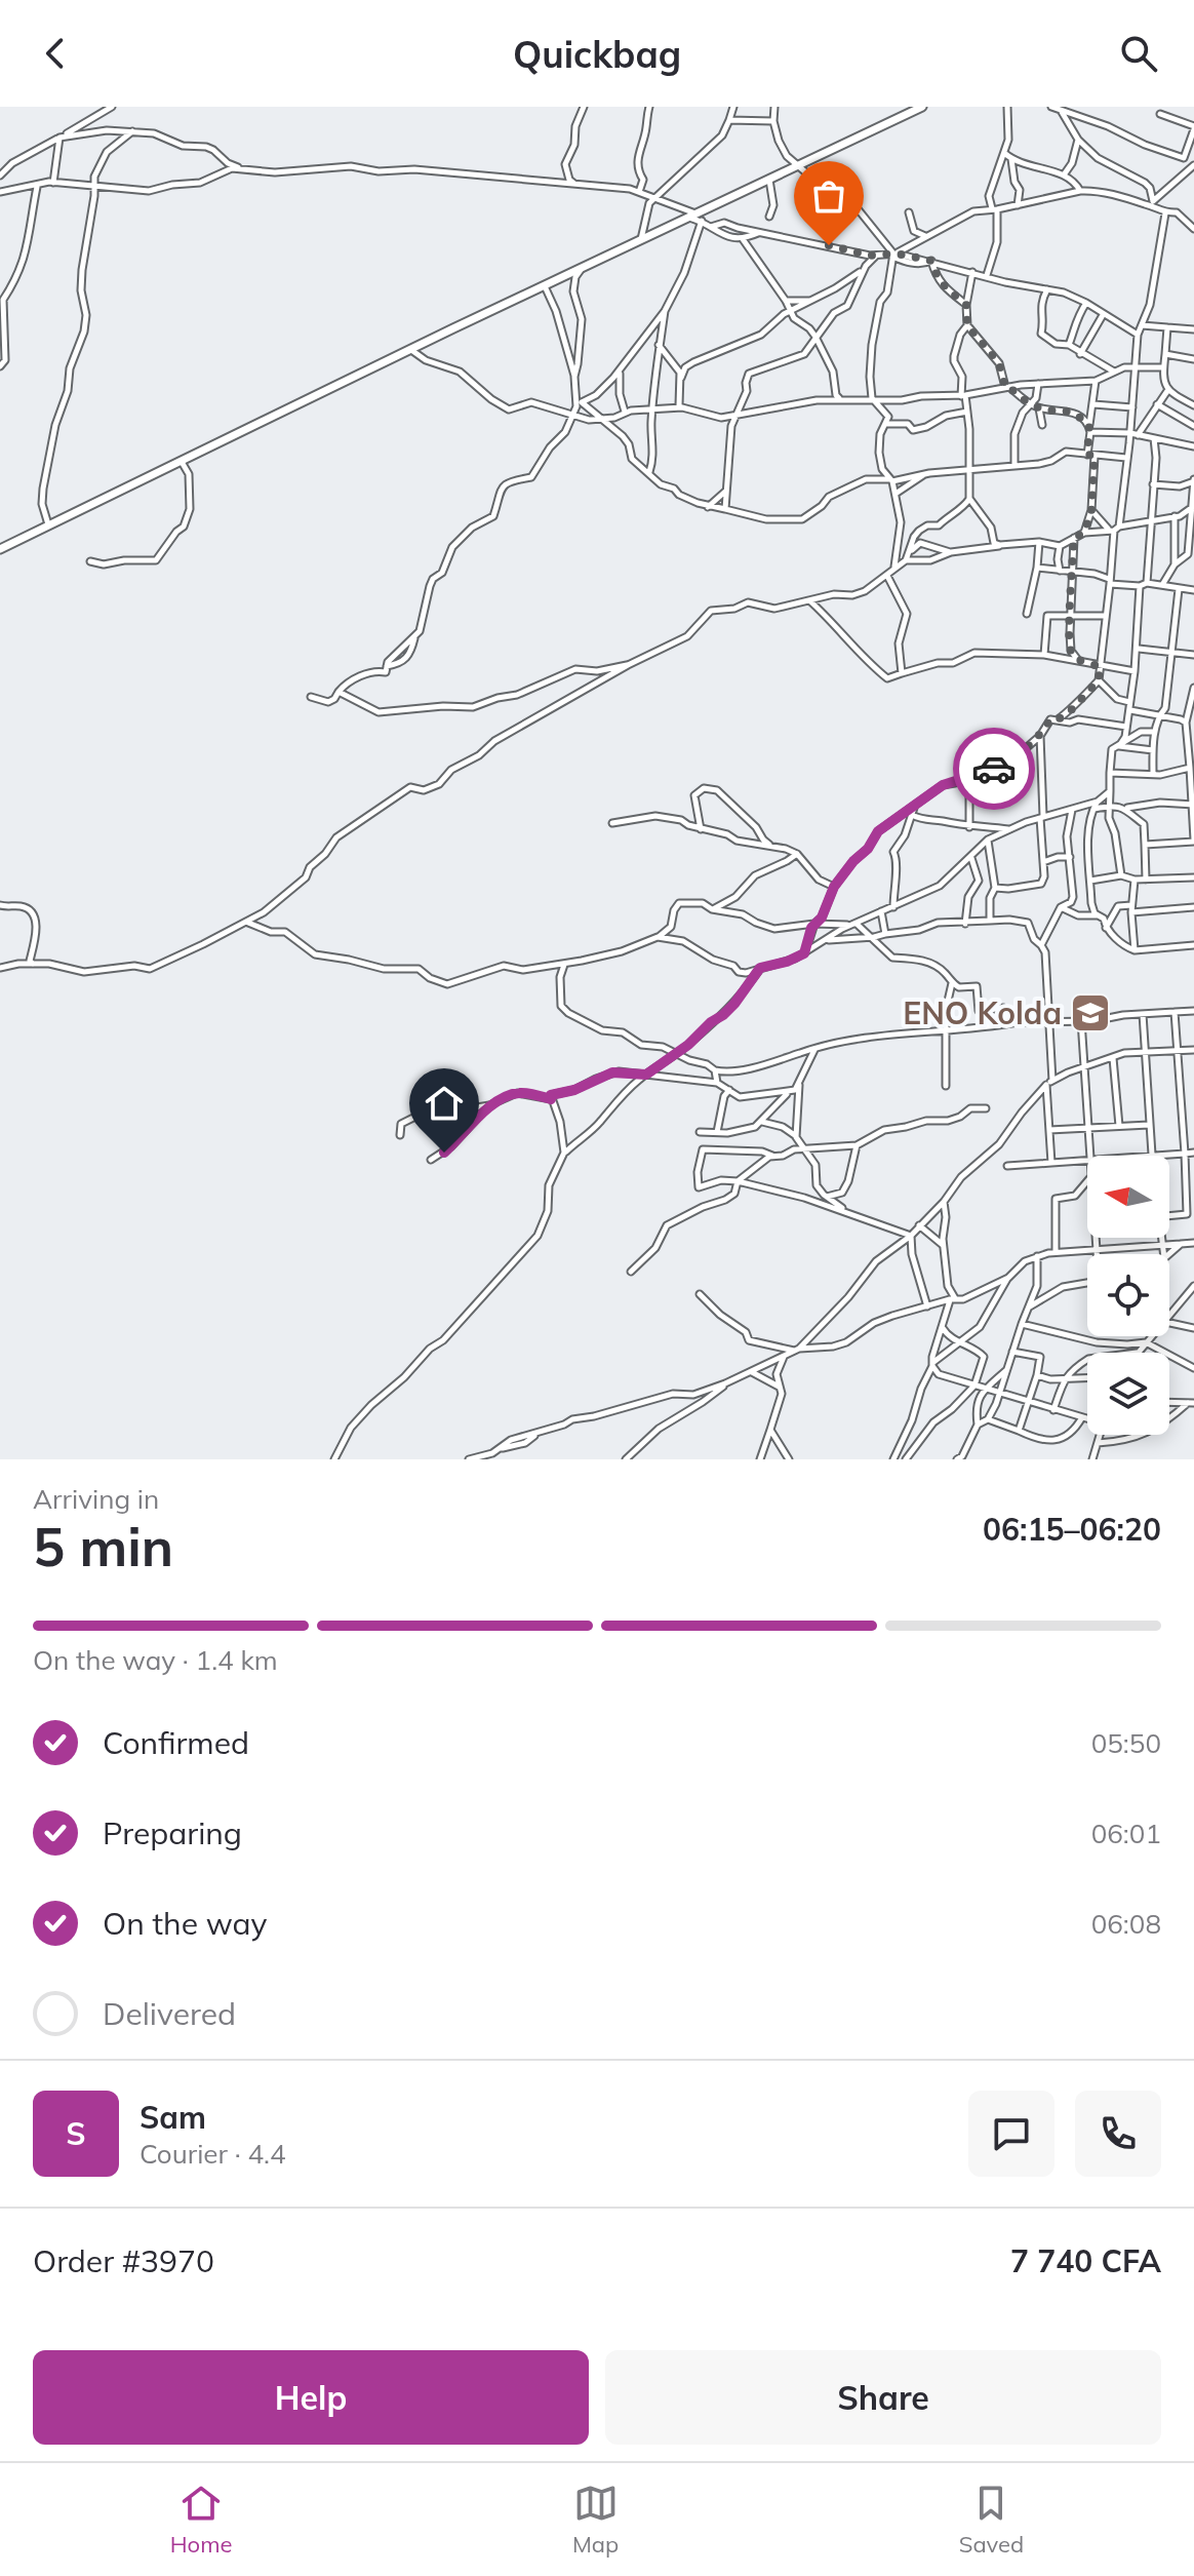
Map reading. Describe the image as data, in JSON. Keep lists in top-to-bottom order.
{
  "places": {
    "school or university": ["ENO Kolda"]
  },
  "north": "left",
  "page": {
    "header": "Quickbag",
    "heading": ["5 min", "Arriving in", "06:15–06:20"],
    "panel": [
      "Sam",
      "Courier · 4.4",
      "Order #3970",
      "7 740 CFA"
    ],
    "bar": "On the way · 1.4 km",
    "list": [
      ["Confirmed", "05:50"],
      ["Preparing", "06:01"],
      ["On the way", "06:08"],
      "Delivered"
    ],
    "round": "S",
    "buttons": ["Help", "Share"],
    "tabs": ["Home", "Map", "Saved"]
  }
}
